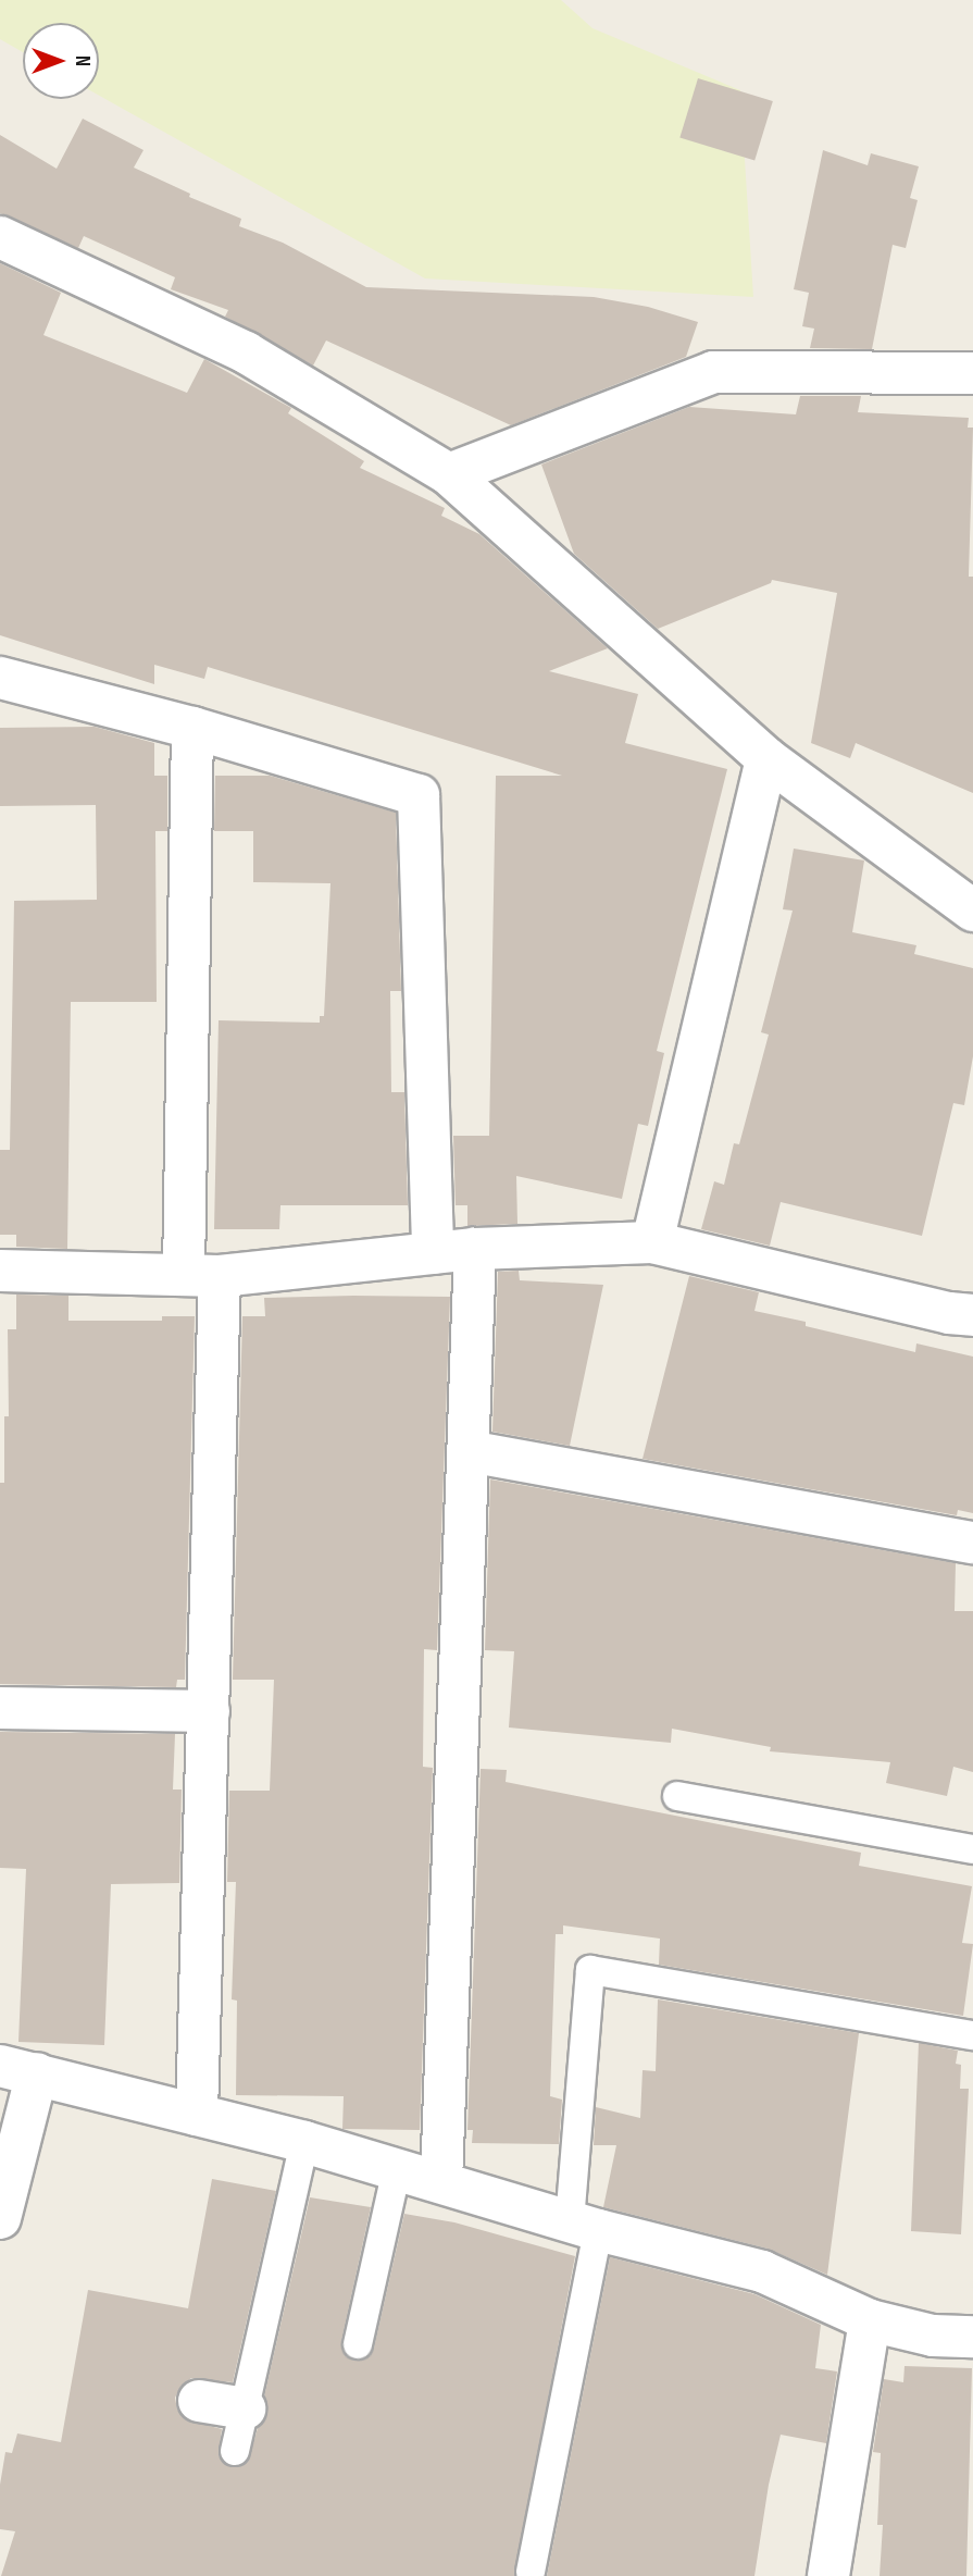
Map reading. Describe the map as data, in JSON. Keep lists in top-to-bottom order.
{
  "north": "right"
}
